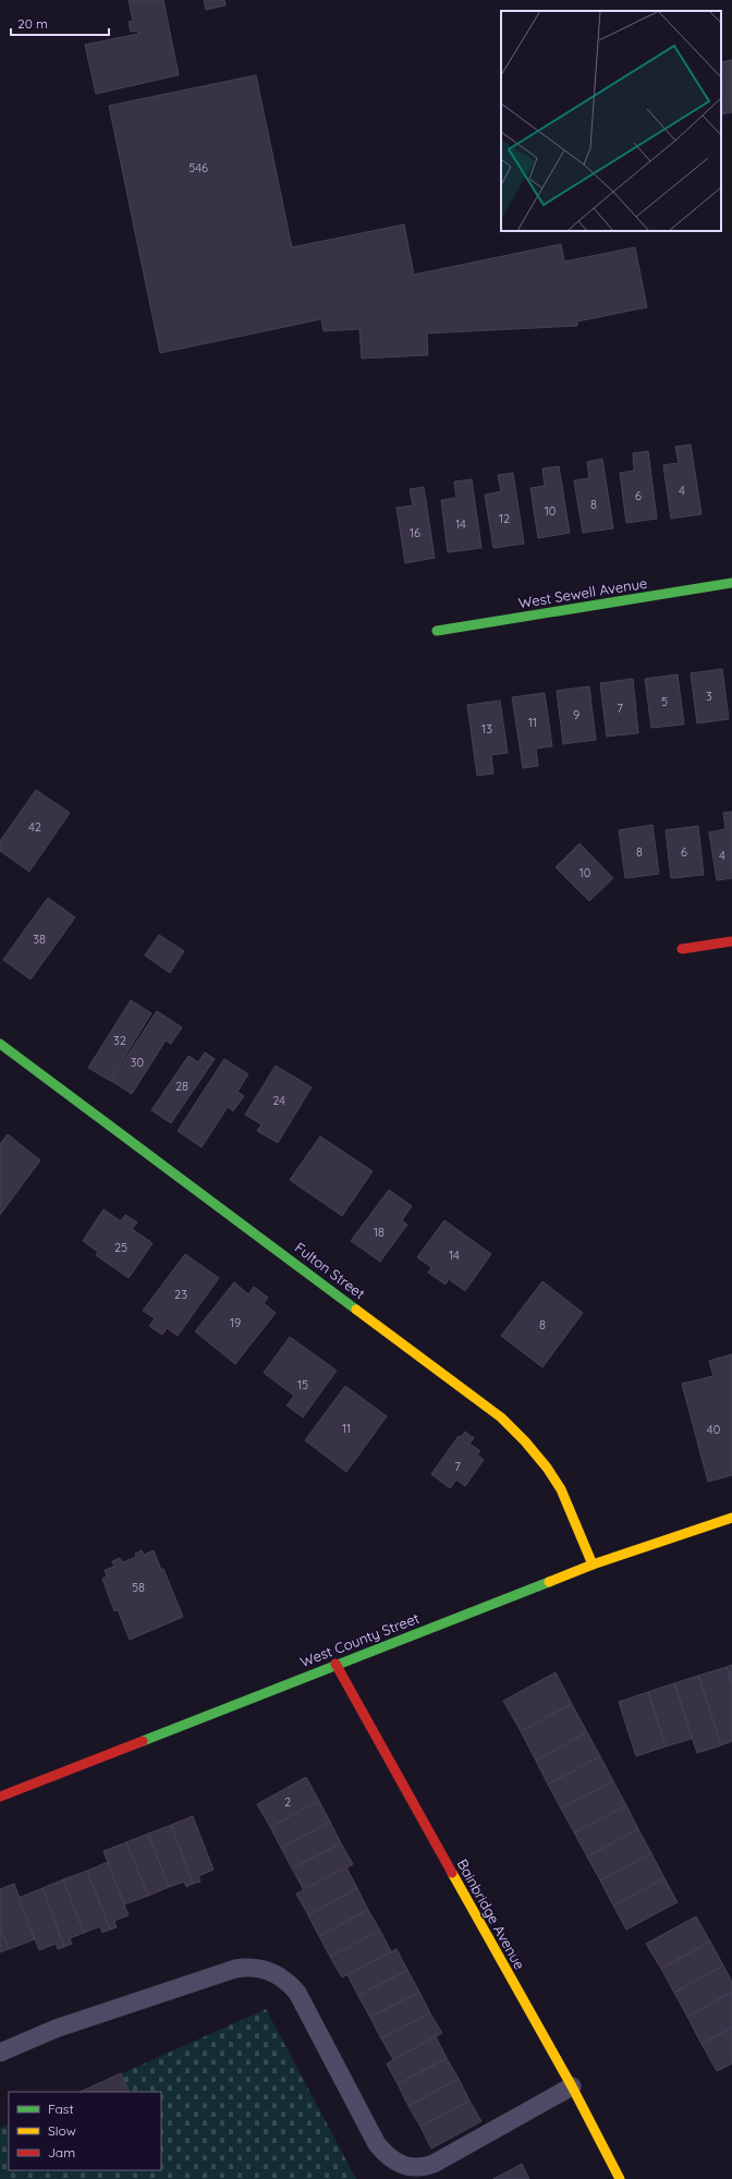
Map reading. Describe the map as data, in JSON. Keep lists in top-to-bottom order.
{
  "streets": {
    "street": [
      "West Sewell Avenue",
      "Fulton Street",
      "West County Street",
      "Bainbridge Avenue"
    ]
  },
  "crossings": [
    ["Fulton Street", "West County Street"],
    ["West County Street", "Bainbridge Avenue"]
  ],
  "house_numbers": [
    "546",
    "4",
    "6",
    "8",
    "10",
    "12",
    "14",
    "16",
    "3",
    "5",
    "7",
    "9",
    "11",
    "13",
    "42",
    "8",
    "6",
    "4",
    "10",
    "38",
    "32",
    "30",
    "28",
    "24",
    "18",
    "25",
    "14",
    "23",
    "19",
    "8",
    "15",
    "11",
    "40",
    "7",
    "58",
    "2"
  ],
  "legend": ["Fast", "Slow", "Jam"],
  "scale_bar": "20 m"
}
